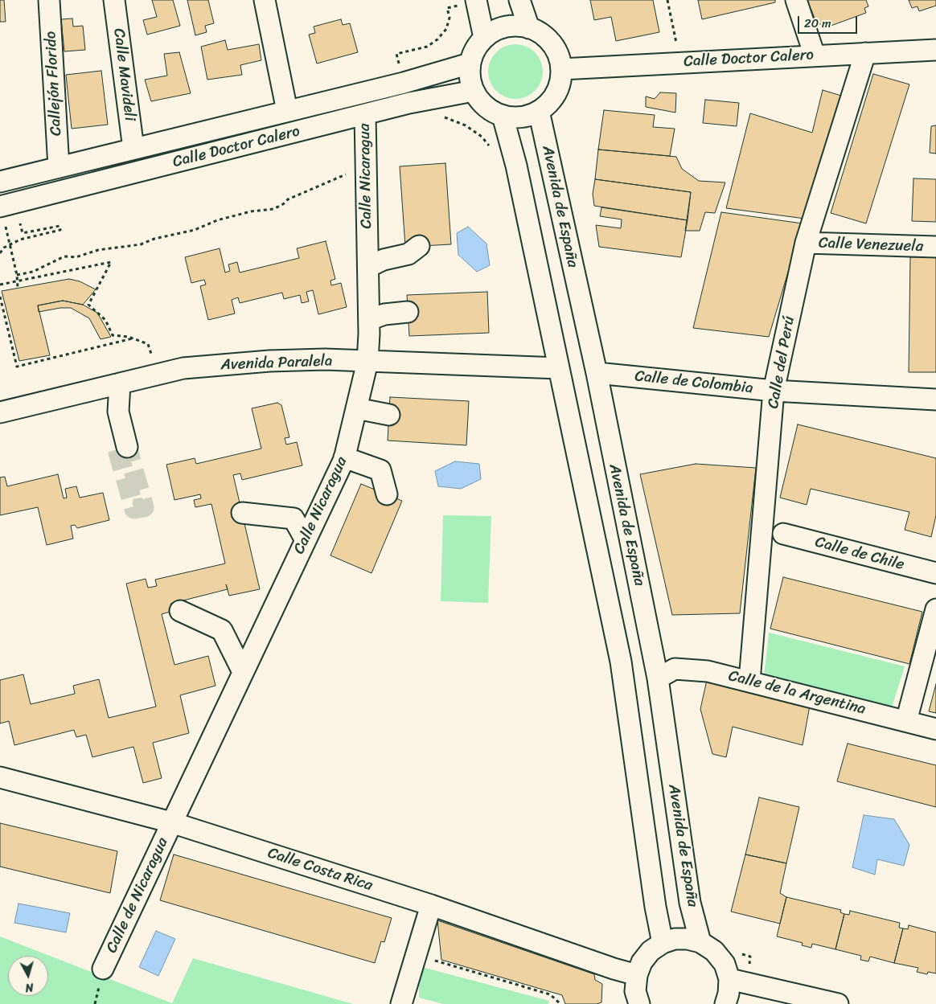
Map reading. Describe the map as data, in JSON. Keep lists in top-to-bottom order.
{
  "streets": {
    "street": [
      "Calle Doctor Calero",
      "Calle Mavideli",
      "Callejón Florido",
      "Calle Nicaragua",
      "Avenida de España",
      "Calle Venezuela",
      "Calle del Perú",
      "Avenida Paralela",
      "Calle de Colombia",
      "Calle de Chile",
      "Calle de la Argentina",
      "Calle Costa Rica",
      "Calle de Nicaragua"
    ]
  },
  "crossings": [
    ["Calle Doctor Calero", "Calle Mavideli"],
    ["Calle Doctor Calero", "Callejón Florido"],
    ["Calle Doctor Calero", "Calle Nicaragua"],
    ["Calle Doctor Calero", "Avenida de España"],
    ["Calle Doctor Calero", "Calle del Perú"],
    ["Calle Nicaragua", "Avenida Paralela"],
    ["Calle Nicaragua", "Calle Costa Rica"],
    ["Calle Nicaragua", "Calle de Nicaragua"],
    ["Avenida de España", "Calle de Colombia"],
    ["Avenida de España", "Calle de la Argentina"],
    ["Calle Venezuela", "Calle del Perú"],
    ["Calle del Perú", "Calle de Colombia"],
    ["Calle del Perú", "Calle de la Argentina"],
    ["Calle Costa Rica", "Calle de Nicaragua"]
  ],
  "scale_bar": "20 m",
  "north": "bottom"
}
